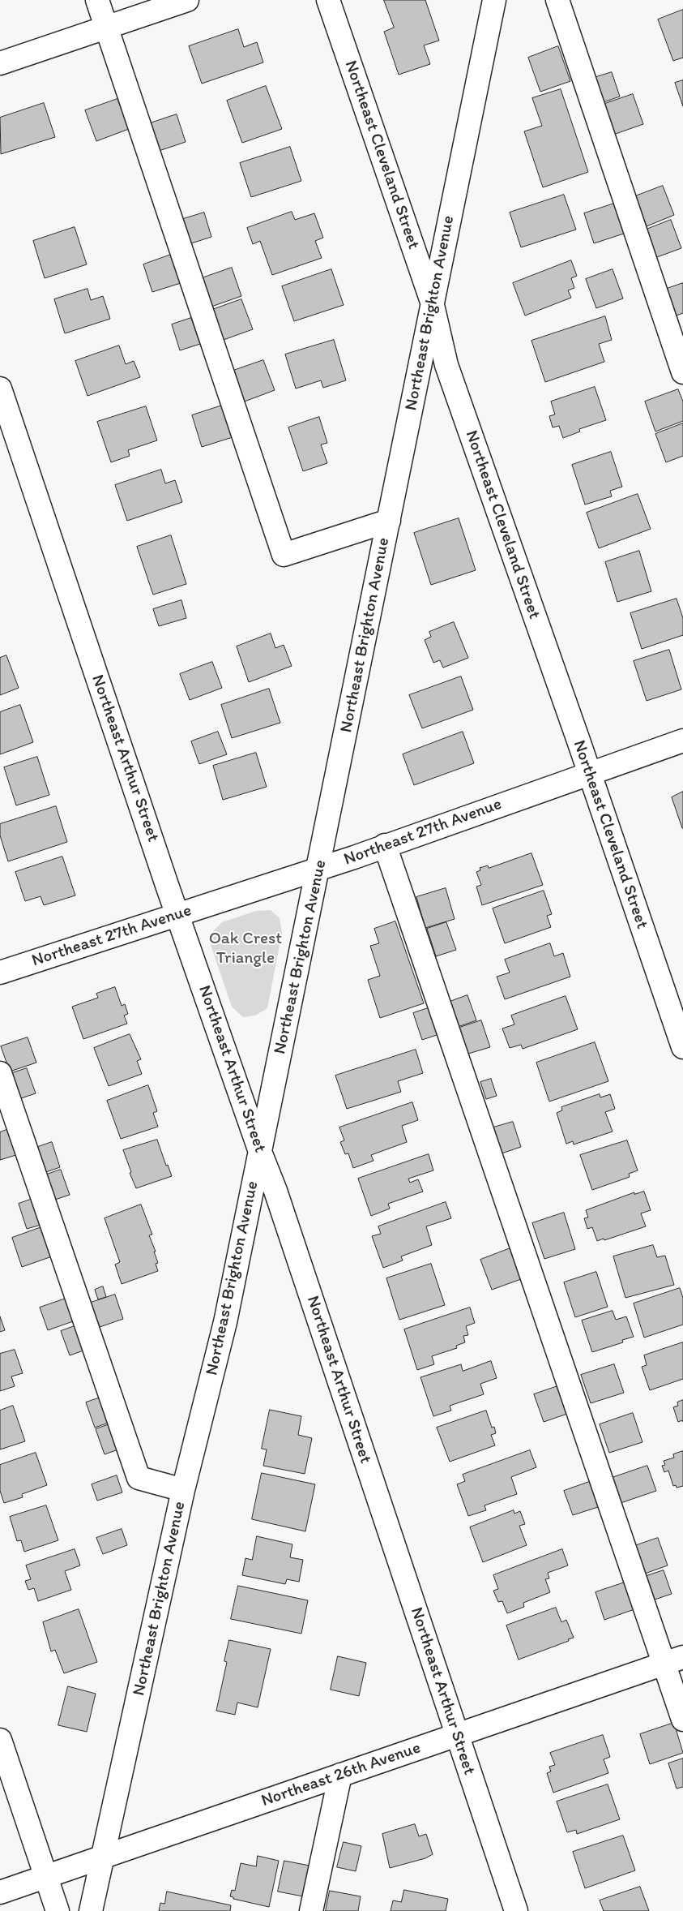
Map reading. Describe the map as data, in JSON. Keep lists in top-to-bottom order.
{
  "streets": {
    "street": [
      "Northeast Cleveland Street",
      "Northeast Brighton Avenue",
      "Northeast Arthur Street",
      "Northeast 27th Avenue",
      "Northeast 26th Avenue"
    ]
  },
  "crossings": [
    ["Northeast Cleveland Street", "Northeast Brighton Avenue"],
    ["Northeast Cleveland Street", "Northeast 27th Avenue"],
    ["Northeast Brighton Avenue", "Northeast Arthur Street"],
    ["Northeast Brighton Avenue", "Northeast 27th Avenue"],
    ["Northeast Brighton Avenue", "Northeast 26th Avenue"],
    ["Northeast Arthur Street", "Northeast 27th Avenue"],
    ["Northeast Arthur Street", "Northeast 26th Avenue"]
  ],
  "parks": ["Oak Crest Triangle"]
}
